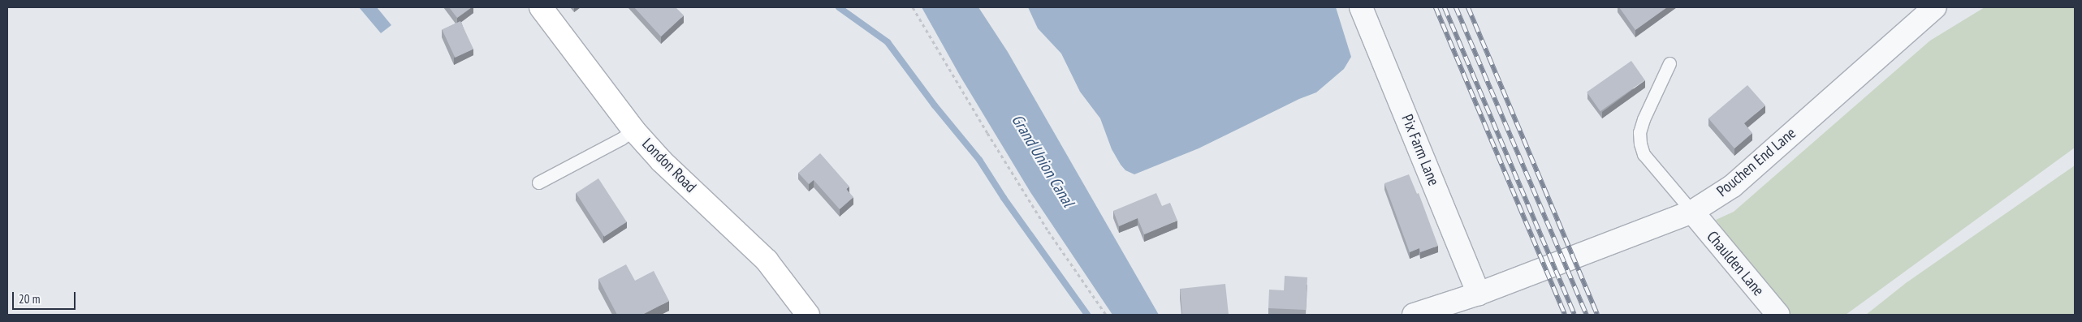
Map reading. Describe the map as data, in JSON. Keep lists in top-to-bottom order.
{
  "streets": {
    "main road": ["London Road"],
    "street": ["Pix Farm Lane", "Pouchen End Lane", "Chaulden Lane"]
  },
  "crossings": [
    ["Pix Farm Lane", "Pouchen End Lane"],
    ["Pouchen End Lane", "Chaulden Lane"]
  ],
  "water": ["Grand Union Canal"],
  "scale_bar": "20 m"
}
